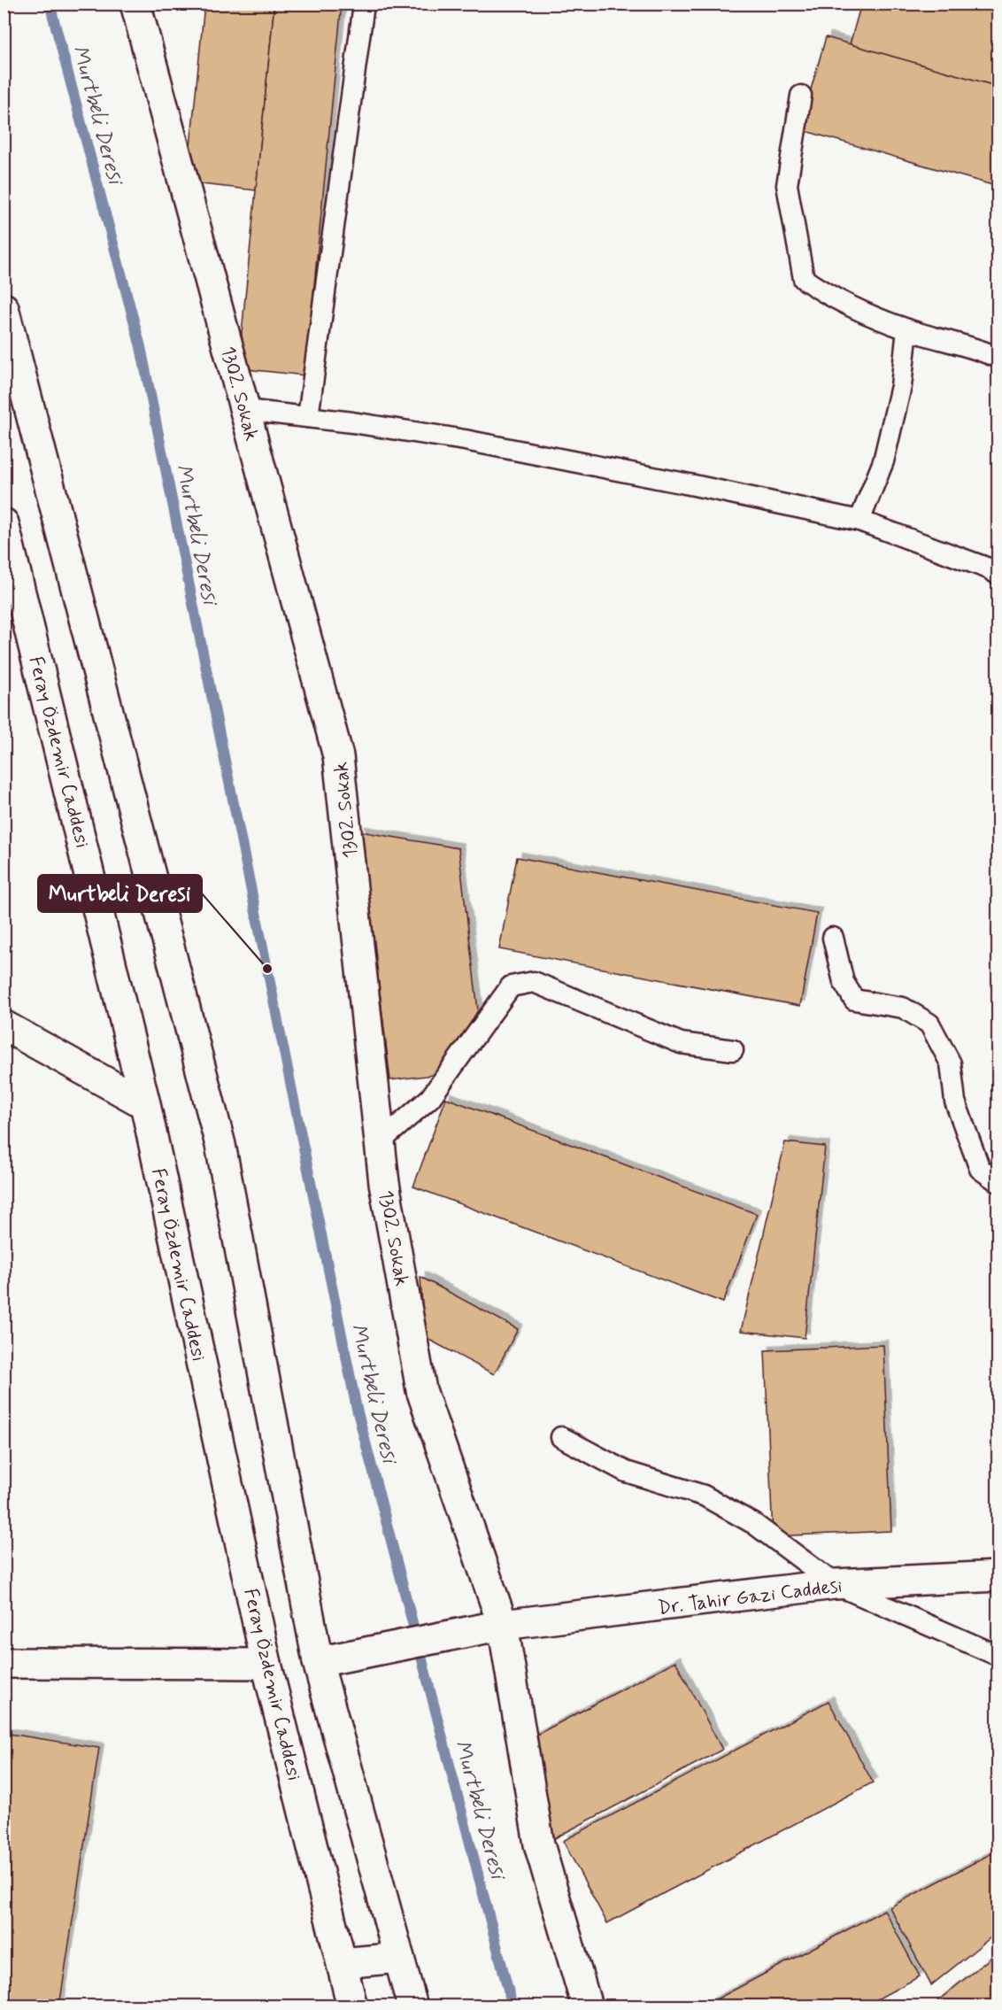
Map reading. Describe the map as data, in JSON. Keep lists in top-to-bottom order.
{
  "streets": {
    "street": ["1302. Sokak", "Feray Özdemir Caddesi", "Dr. Tahir Gazi Caddesi"]
  },
  "crossings": [
    ["1302. Sokak", "Dr. Tahir Gazi Caddesi"]
  ],
  "water": ["Murtbeli Deresi"],
  "places": ["Murtbeli Deresi"]
}
